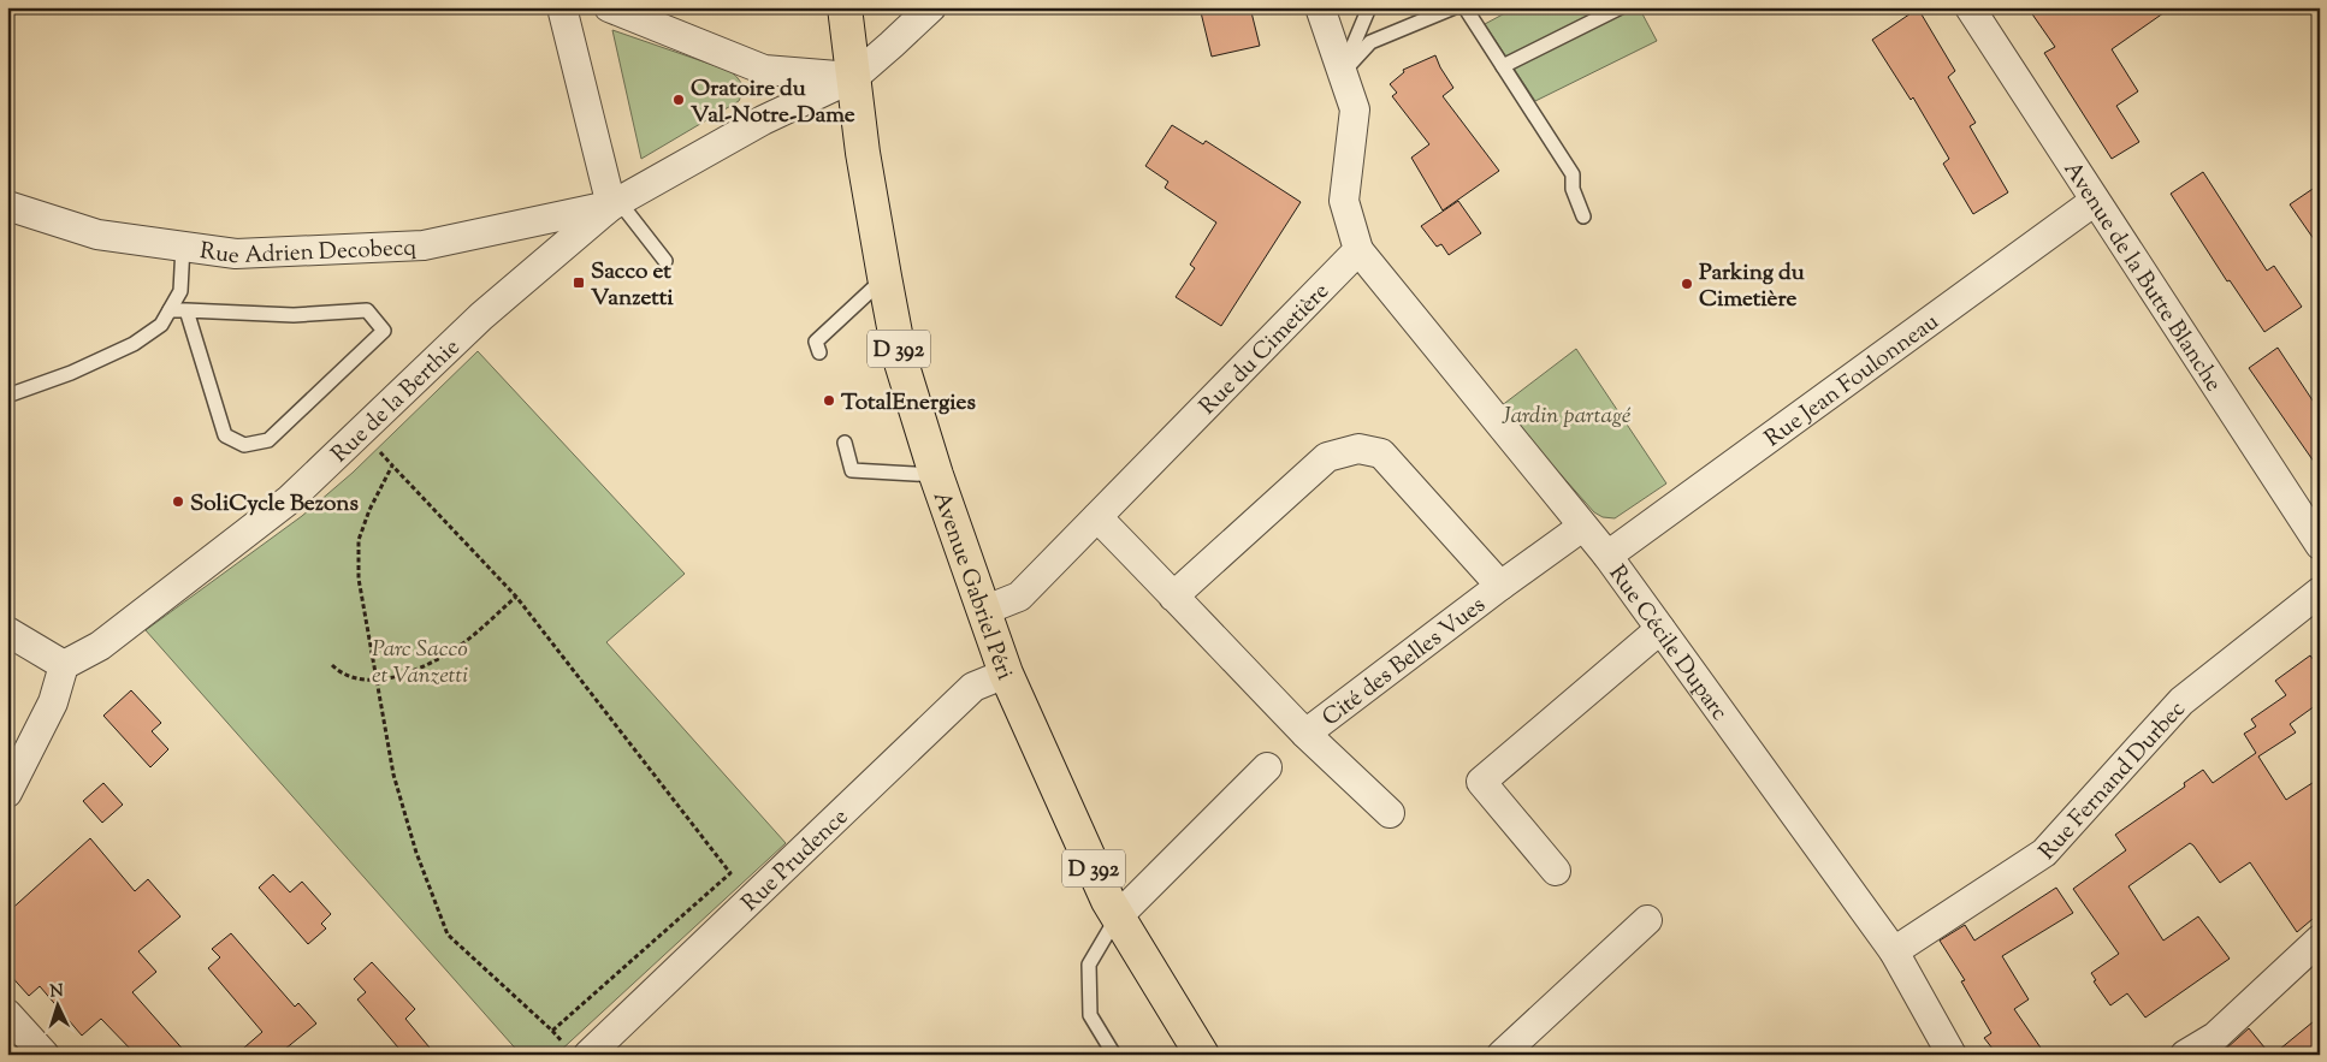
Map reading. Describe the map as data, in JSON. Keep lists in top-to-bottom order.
{
  "streets": {
    "main road": ["D 392", "Avenue Gabriel Péri"],
    "street": [
      "Rue Adrien Decobecq",
      "Avenue de la Butte Blanche",
      "Rue du Cimetière",
      "Rue Jean Foulonneau",
      "Rue de la Berthie",
      "Rue Cécile Duparc",
      "Cité des Belles Vues",
      "Rue Fernand Durbec",
      "Rue Prudence"
    ]
  },
  "crossings": [
    ["Rue Adrien Decobecq", "Rue de la Berthie"],
    ["Avenue de la Butte Blanche", "Rue Jean Foulonneau"],
    ["Rue du Cimetière", "Avenue Gabriel Péri"],
    ["Rue du Cimetière", "Rue Cécile Duparc"],
    ["Rue du Cimetière", "Cité des Belles Vues"],
    ["D 392", "Rue de la Berthie"],
    ["D 392", "Avenue Gabriel Péri"],
    ["Rue Jean Foulonneau", "Rue Cécile Duparc"],
    ["Rue de la Berthie", "Avenue Gabriel Péri"],
    ["Avenue Gabriel Péri", "Rue Prudence"],
    ["Rue Cécile Duparc", "Cité des Belles Vues"],
    ["Rue Cécile Duparc", "Rue Fernand Durbec"]
  ],
  "parks": ["Jardin partagé", "Parc Sacco et Vanzetti"],
  "places": {
    "other": [
      "Oratoire du Val-Notre-Dame",
      "Parking du Cimetière",
      "TotalEnergies",
      "SoliCycle Bezons"
    ],
    "transit": ["Sacco et Vanzetti"]
  },
  "north": "top"
}
